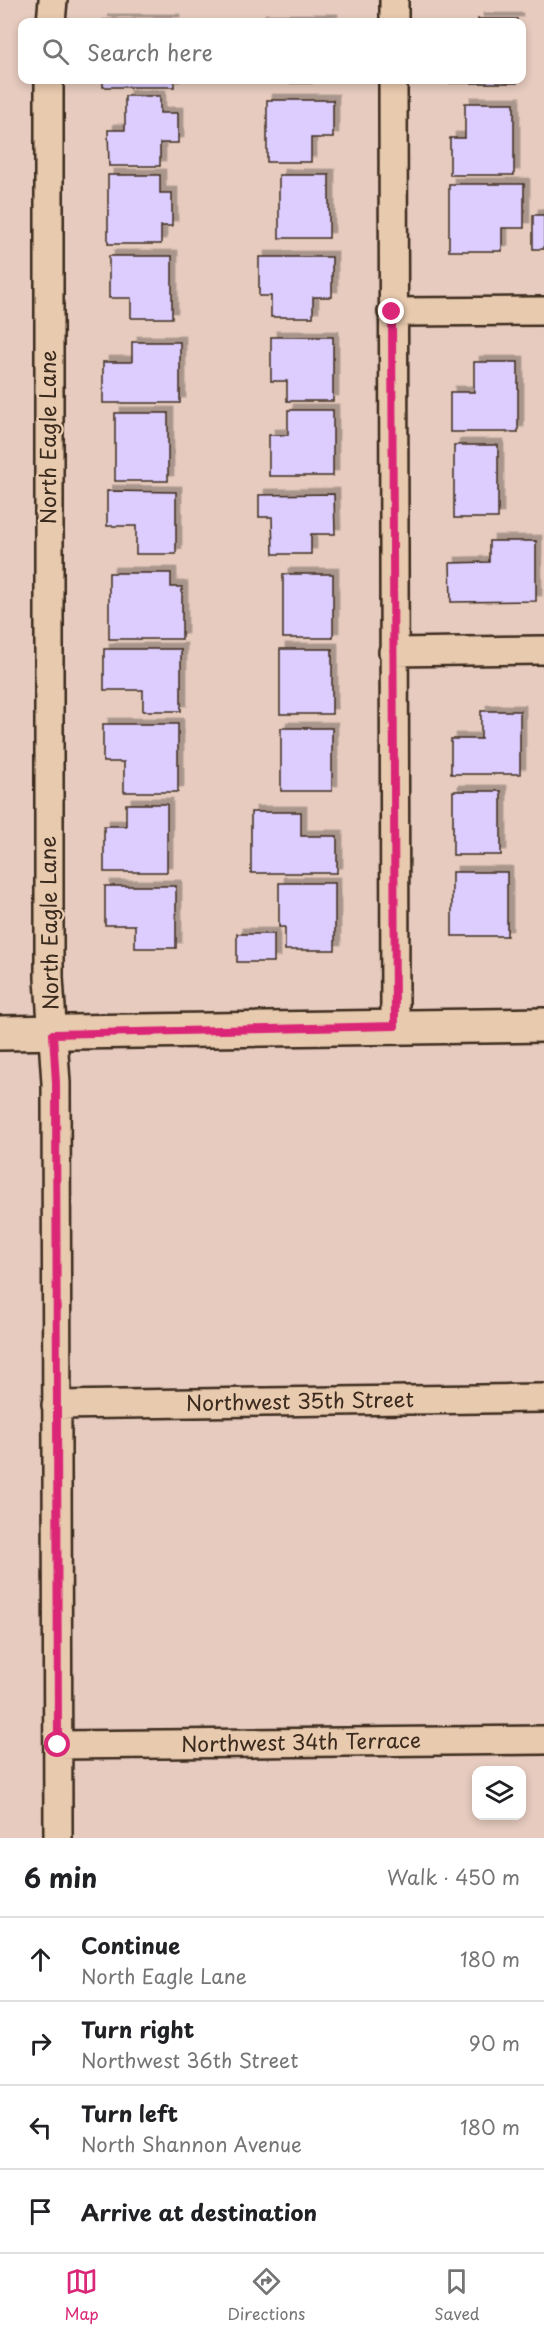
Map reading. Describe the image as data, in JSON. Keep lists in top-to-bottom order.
{
  "streets": {
    "street": ["North Eagle Lane", "Northwest 35th Street", "Northwest 34th Terrace"]
  },
  "crossings": [
    ["North Eagle Lane", "Northwest 35th Street"],
    ["North Eagle Lane", "Northwest 34th Terrace"]
  ],
  "page": {
    "search": "Search here",
    "heading": ["6 min", "Walk · 450 m"],
    "list": [
      ["Continue", "North Eagle Lane", "180 m"],
      ["Turn right", "Northwest 36th Street", "90 m"],
      ["Turn left", "North Shannon Avenue", "180 m"],
      "Arrive at destination"
    ],
    "nav": ["Map", "Directions", "Saved"]
  }
}
